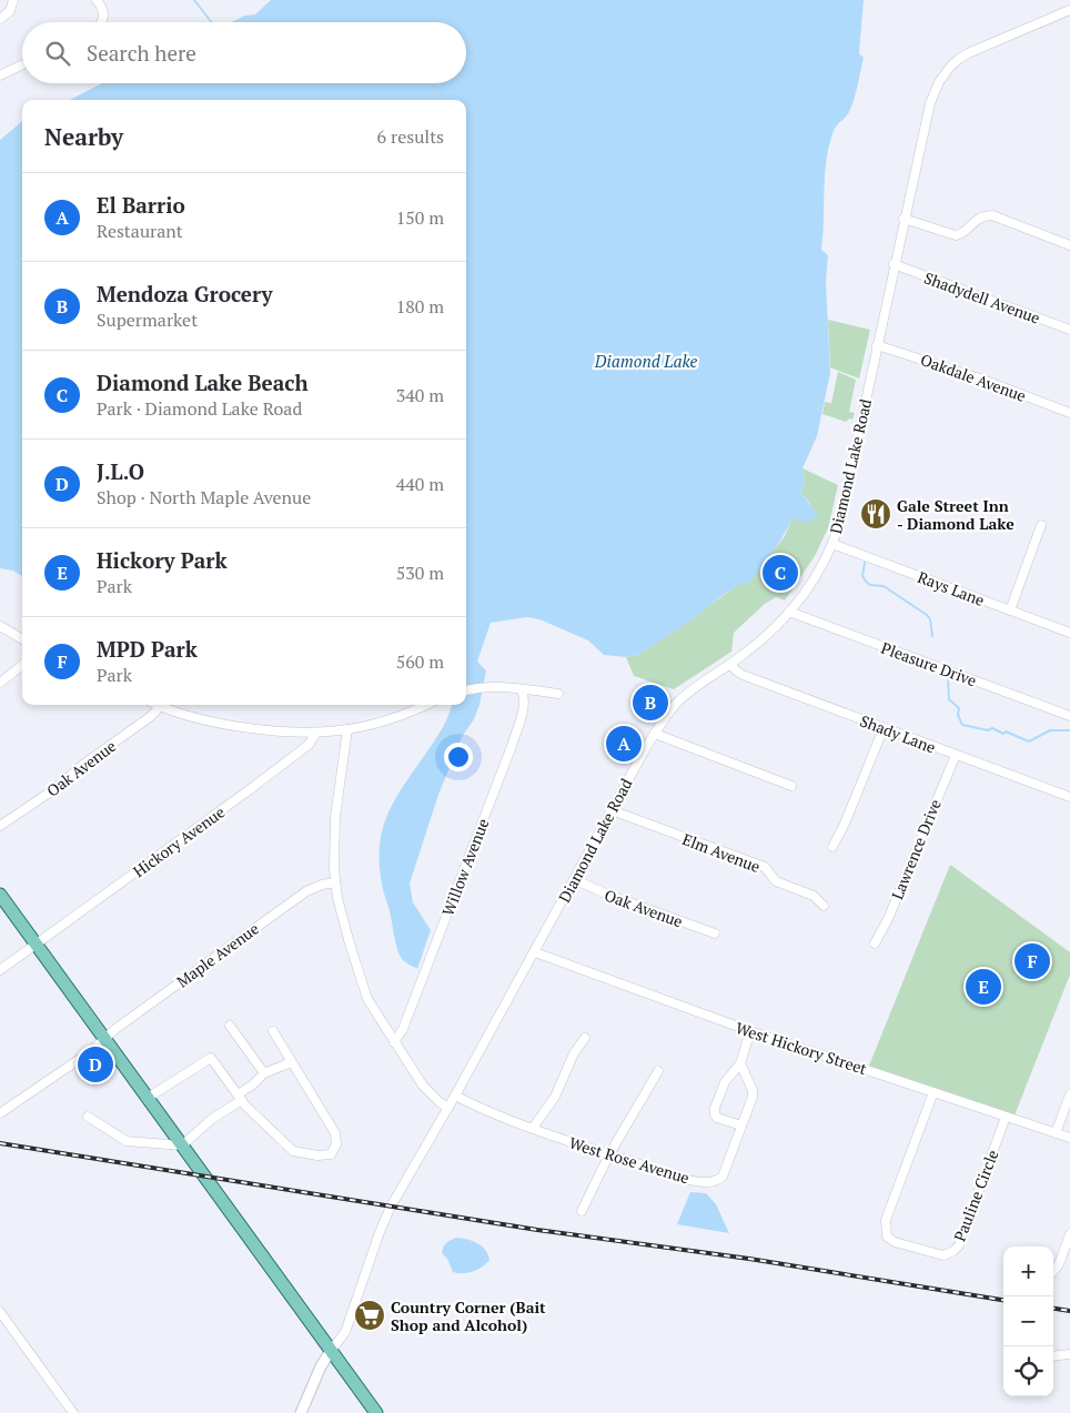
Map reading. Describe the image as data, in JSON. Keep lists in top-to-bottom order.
{
  "streets": {
    "street": [
      "Shadydell Avenue",
      "Oakdale Avenue",
      "Diamond Lake Road",
      "Rays Lane",
      "Pleasure Drive",
      "Shady Lane",
      "Oak Avenue",
      "Hickory Avenue",
      "Lawrence Drive",
      "Elm Avenue",
      "Willow Avenue",
      "Maple Avenue",
      "West Hickory Street",
      "West Rose Avenue",
      "Pauline Circle"
    ]
  },
  "crossings": [
    ["Shadydell Avenue", "Diamond Lake Road"],
    ["Oakdale Avenue", "Diamond Lake Road"],
    ["Diamond Lake Road", "Rays Lane"],
    ["Diamond Lake Road", "Pleasure Drive"],
    ["Diamond Lake Road", "Shady Lane"],
    ["Diamond Lake Road", "Oak Avenue"],
    ["Diamond Lake Road", "Elm Avenue"],
    ["Diamond Lake Road", "West Hickory Street"],
    ["Diamond Lake Road", "West Rose Avenue"],
    ["Shady Lane", "Lawrence Drive"],
    ["West Hickory Street", "Pauline Circle"]
  ],
  "water": ["Diamond Lake"],
  "places": {
    "restaurant": ["Gale Street Inn - Diamond Lake"],
    "supermarket": ["Country Corner (Bait Shop and Alcohol)"]
  },
  "page": {
    "search": "Search here",
    "heading": ["Nearby", "6 results"],
    "list": [
      {
        "mark": "A",
        "name": "El Barrio",
        "note": "Restaurant",
        "value": "150 m"
      },
      {
        "mark": "B",
        "name": "Mendoza Grocery",
        "note": "Supermarket",
        "value": "180 m"
      },
      {
        "mark": "C",
        "name": "Diamond Lake Beach",
        "note": "Park · Diamond Lake Road",
        "value": "340 m"
      },
      {
        "mark": "D",
        "name": "J.L.O",
        "note": "Shop · North Maple Avenue",
        "value": "440 m"
      },
      {
        "mark": "E",
        "name": "Hickory Park",
        "note": "Park",
        "value": "530 m"
      },
      {
        "mark": "F",
        "name": "MPD Park",
        "note": "Park",
        "value": "560 m"
      }
    ],
    "pins": [
      "C",
      "B",
      "A",
      "F",
      "E",
      "D"
    ],
    "map_buttons": ["+", "−"]
  }
}
